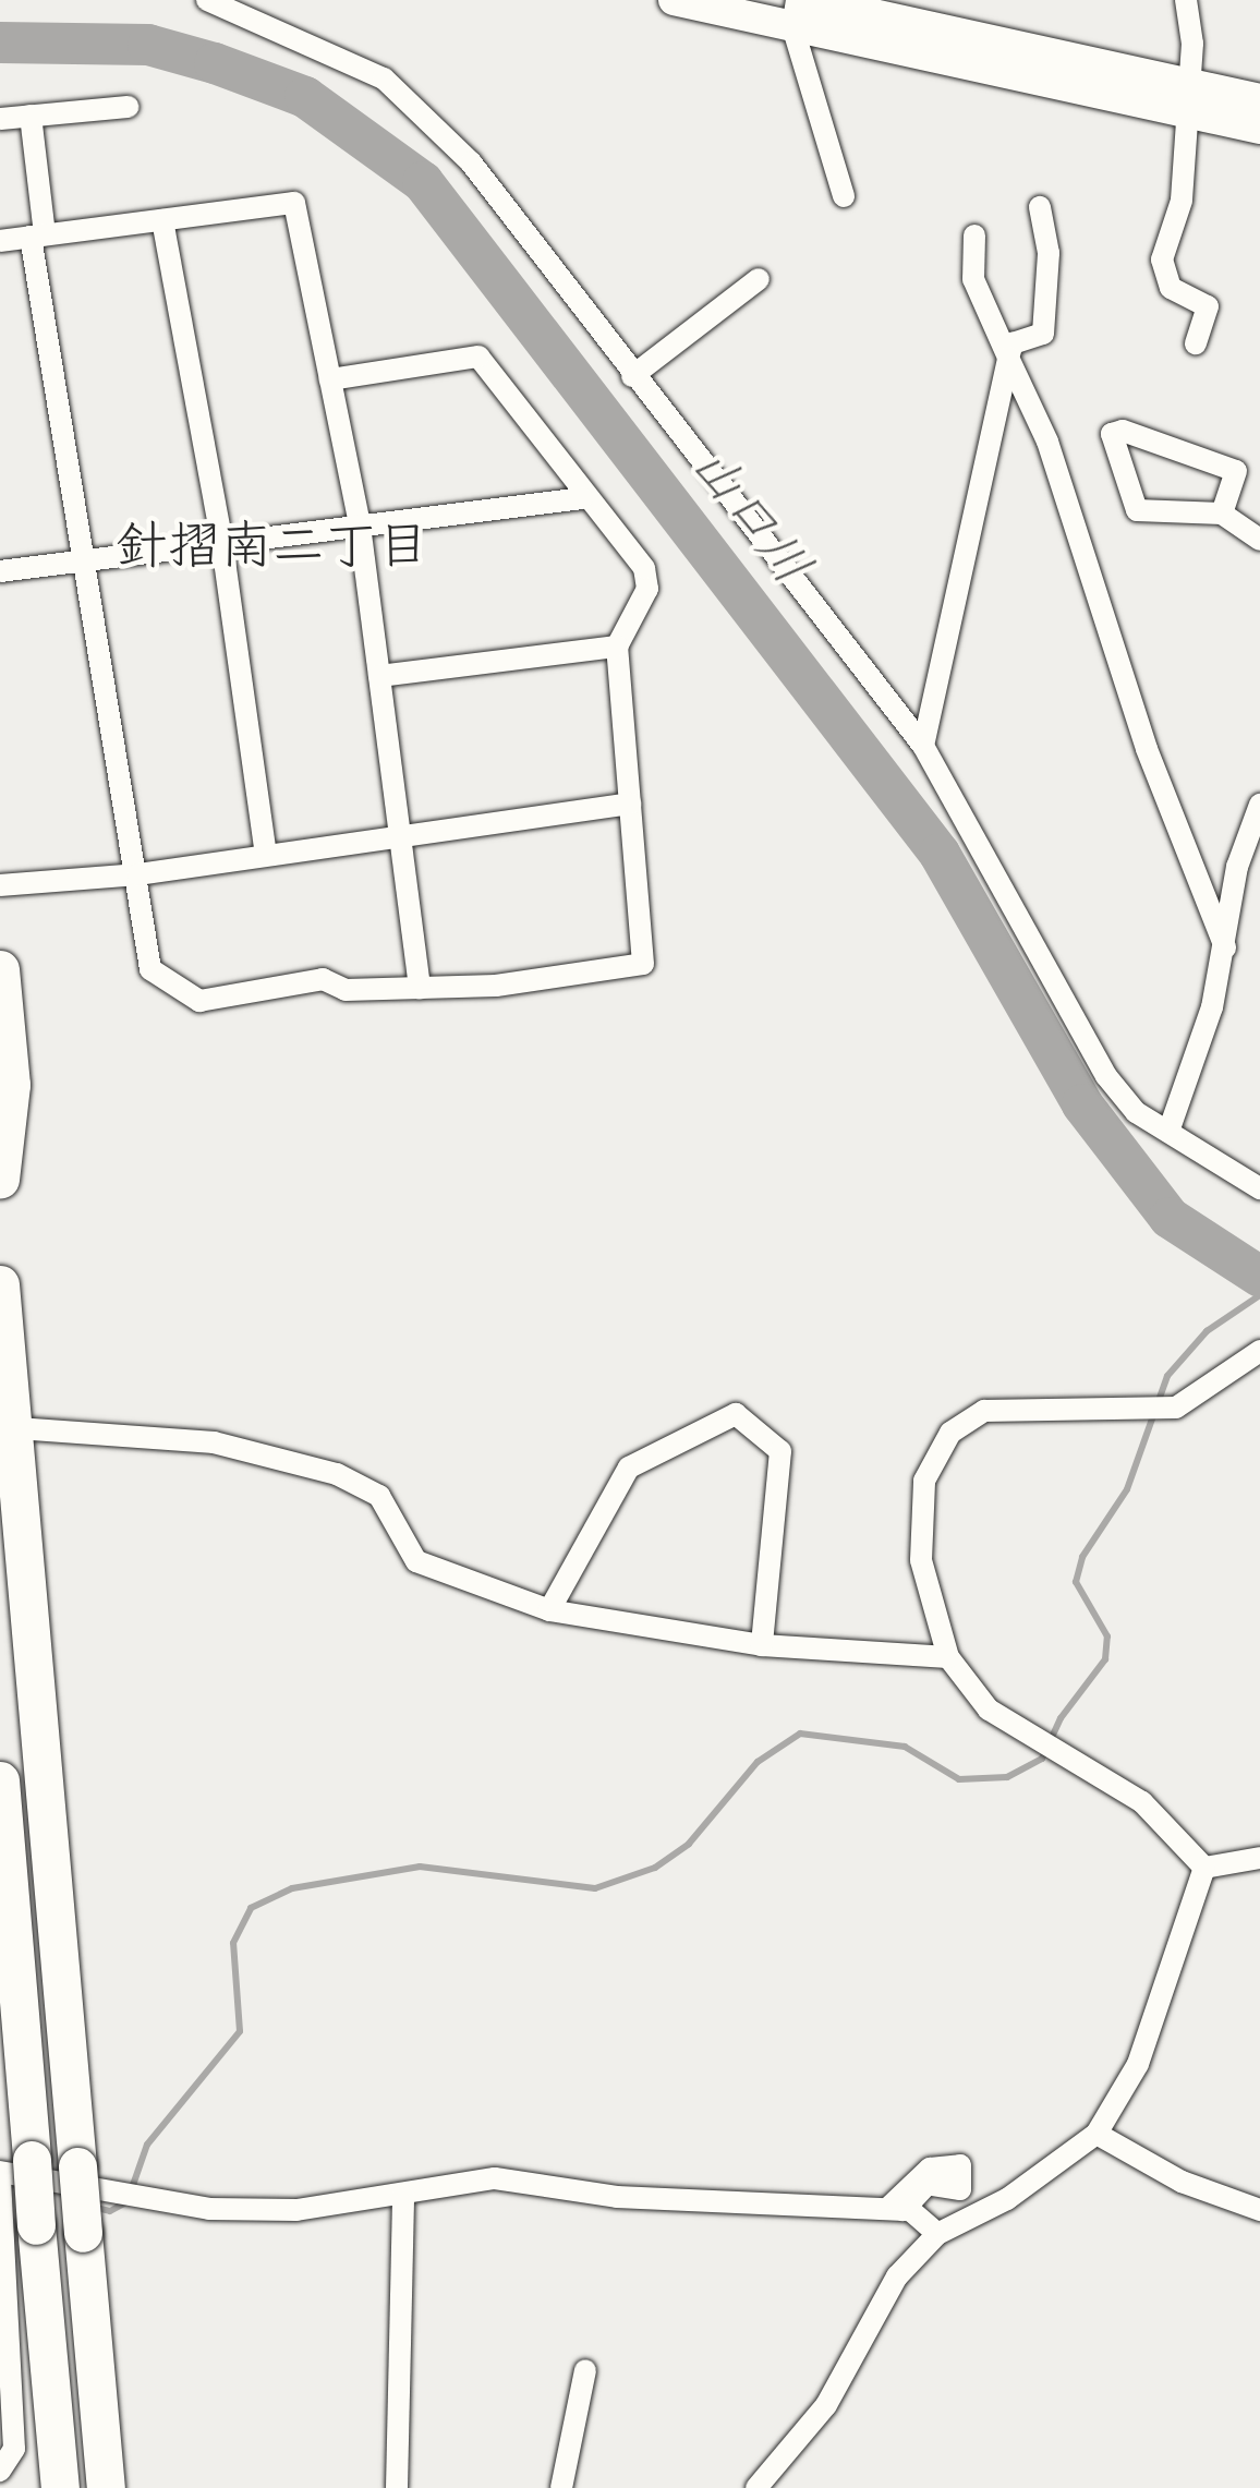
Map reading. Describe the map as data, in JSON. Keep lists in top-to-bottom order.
{
  "districts": ["針摺南二丁目"],
  "water": ["山口川"]
}
